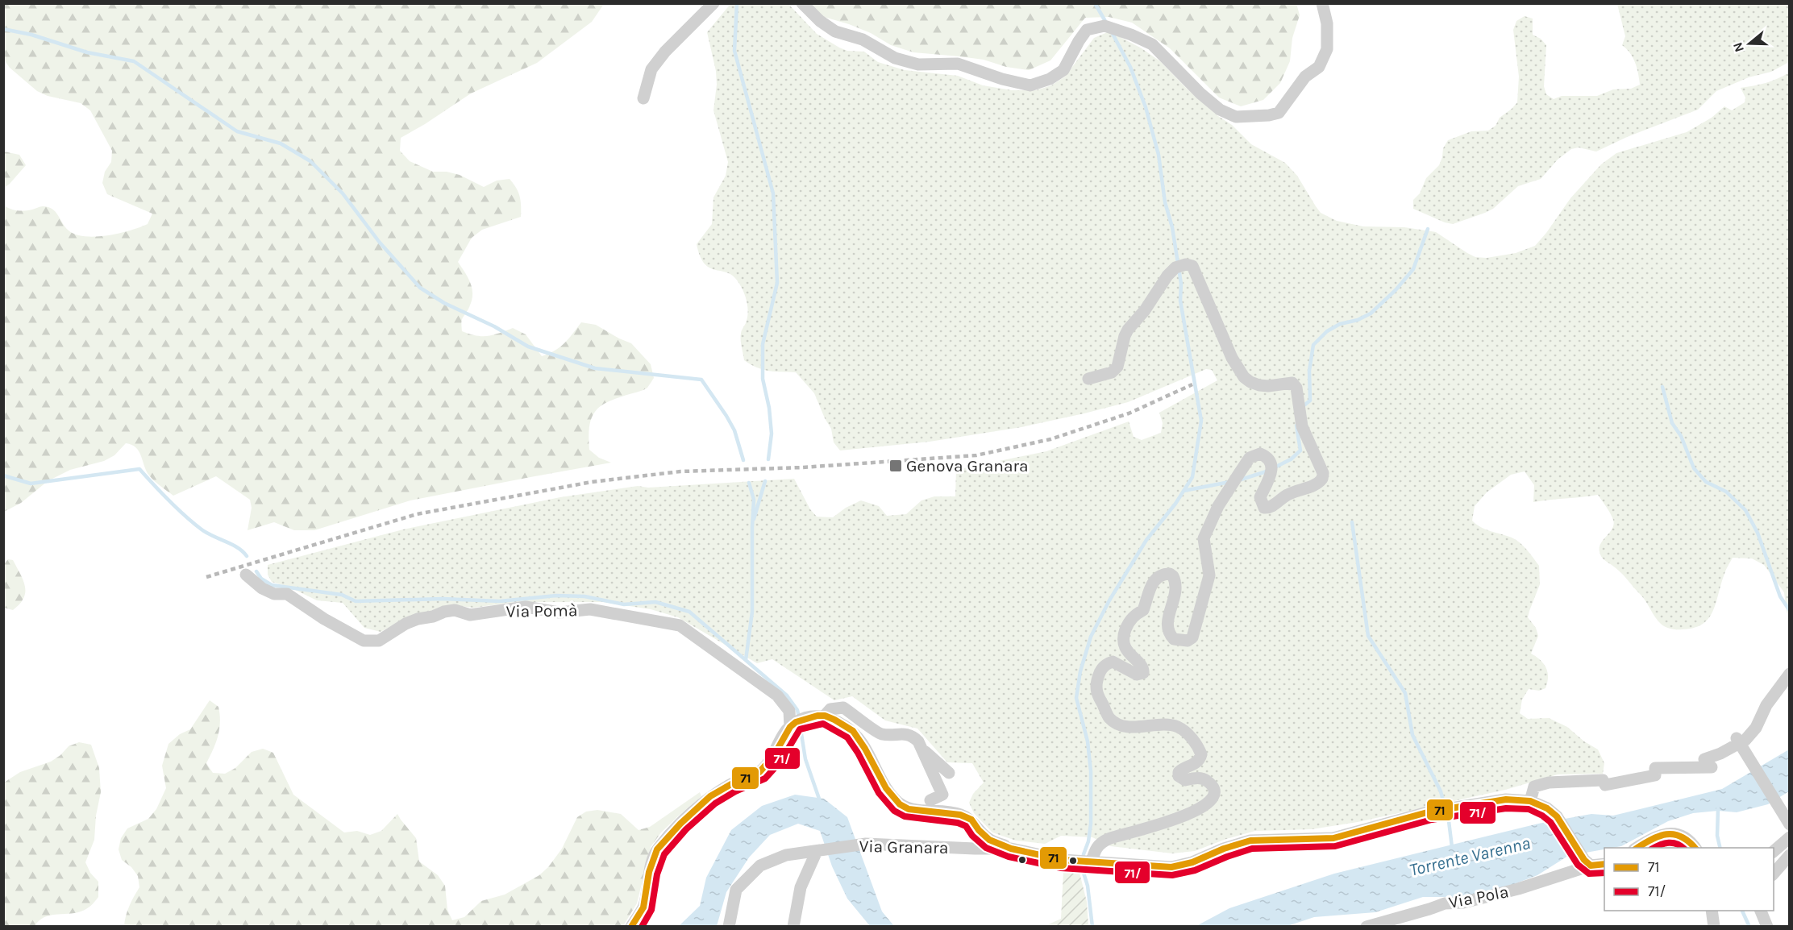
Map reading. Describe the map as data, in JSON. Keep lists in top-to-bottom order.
{
  "streets": {
    "street": ["Via Pomà", "Via Granara", "Via Pola"]
  },
  "crossings": [
    ["Via Granara", "Via Pola"]
  ],
  "water": ["Torrente Varenna"],
  "places": {
    "transit": ["Genova Granara"]
  },
  "lines": ["transit line 71", "transit line 71/"],
  "legend": ["71", "71/"],
  "north": "left"
}
